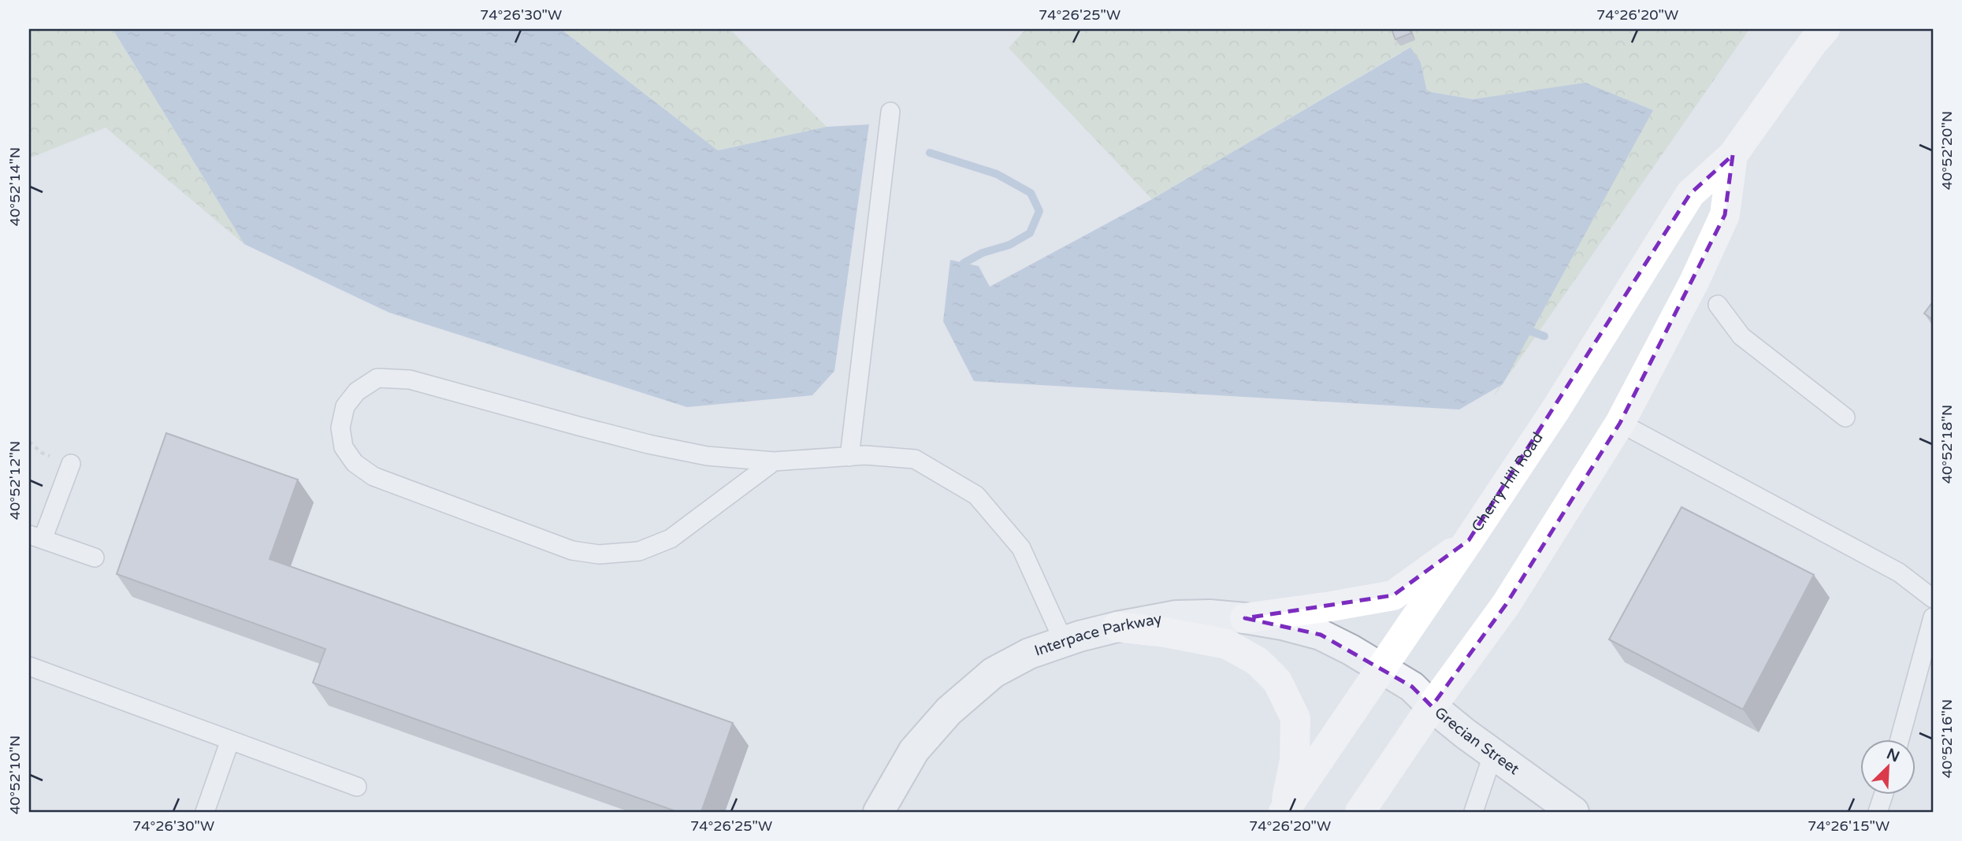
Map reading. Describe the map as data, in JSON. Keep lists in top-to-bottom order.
{
  "streets": {
    "main road": ["Cherry Hill Road"],
    "street": ["Interpace Parkway", "Grecian Street"]
  },
  "crossings": [
    ["Cherry Hill Road", "Interpace Parkway"],
    ["Cherry Hill Road", "Grecian Street"],
    ["Interpace Parkway", "Grecian Street"]
  ],
  "north": "top right",
  "coordinates": [
    "74°26'30\"W",
    "74°26'25\"W",
    "74°26'20\"W",
    "40°52'20\"N",
    "40°52'14\"N",
    "40°52'18\"N",
    "40°52'12\"N",
    "40°52'16\"N",
    "40°52'10\"N",
    "74°26'15\"W"
  ]
}
